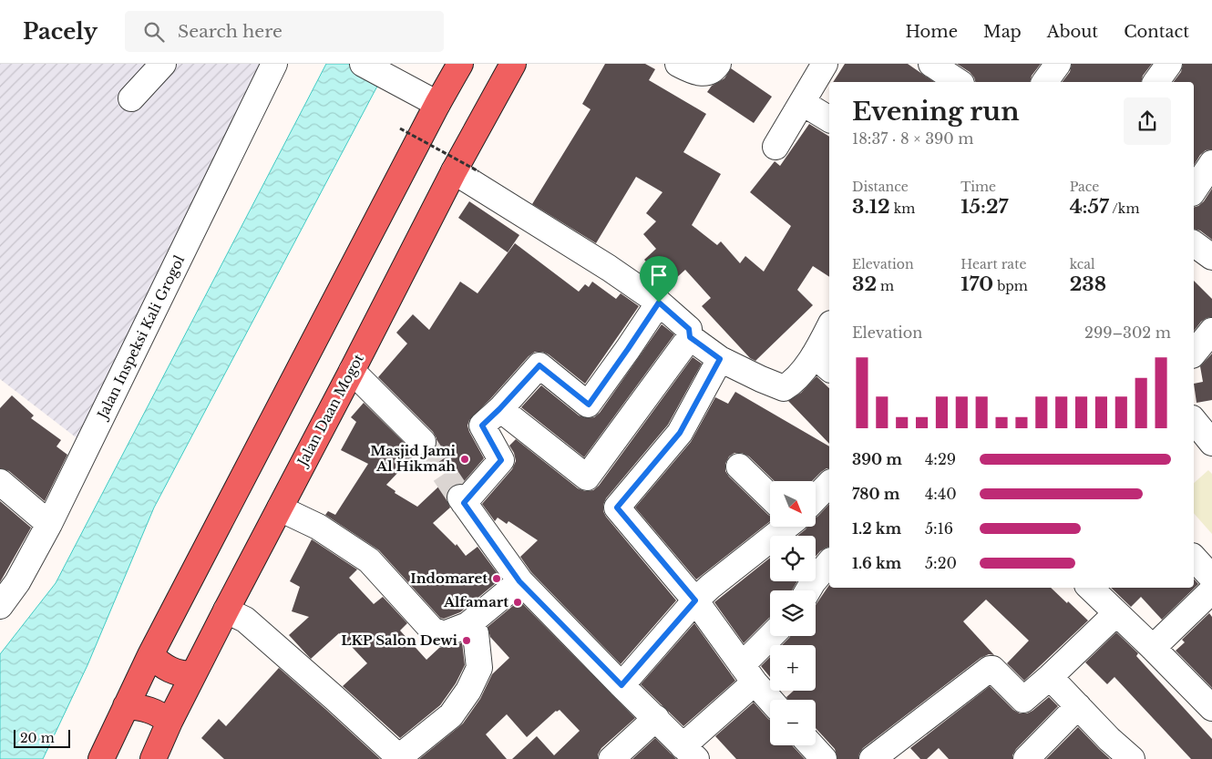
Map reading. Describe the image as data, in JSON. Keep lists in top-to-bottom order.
{
  "streets": {
    "highway": ["Jalan Daan Mogot"],
    "street": ["Jalan Inspeksi Kali Grogol"]
  },
  "places": [
    "Masjid Jami Al Hikmah",
    "Indomaret",
    "Alfamart",
    "LKP Salon Dewi"
  ],
  "scale_bar": "20 m",
  "north": "bottom right",
  "page": {
    "header": "Pacely",
    "search": "Search here",
    "nav": [
      "Home",
      "Map",
      "About",
      "Contact"
    ],
    "heading": ["Evening run", "18:37 · 8 × 390 m"],
    "stats": [
      ["Distance", "3.12 km"],
      ["Time", "15:27"],
      ["Pace", "4:57 /km"],
      ["Elevation", "32 m"],
      ["Heart rate", "170 bpm"],
      ["kcal", "238"]
    ],
    "chart": ["Elevation", "299–302 m"],
    "list": [
      {
        "name": "390 m",
        "note": "4:29"
      },
      {
        "name": "780 m",
        "note": "4:40"
      },
      {
        "name": "1.2 km",
        "note": "5:16"
      },
      {
        "name": "1.6 km",
        "note": "5:20"
      }
    ],
    "map_buttons": ["+", "−"],
    "scale": "20 m"
  }
}
